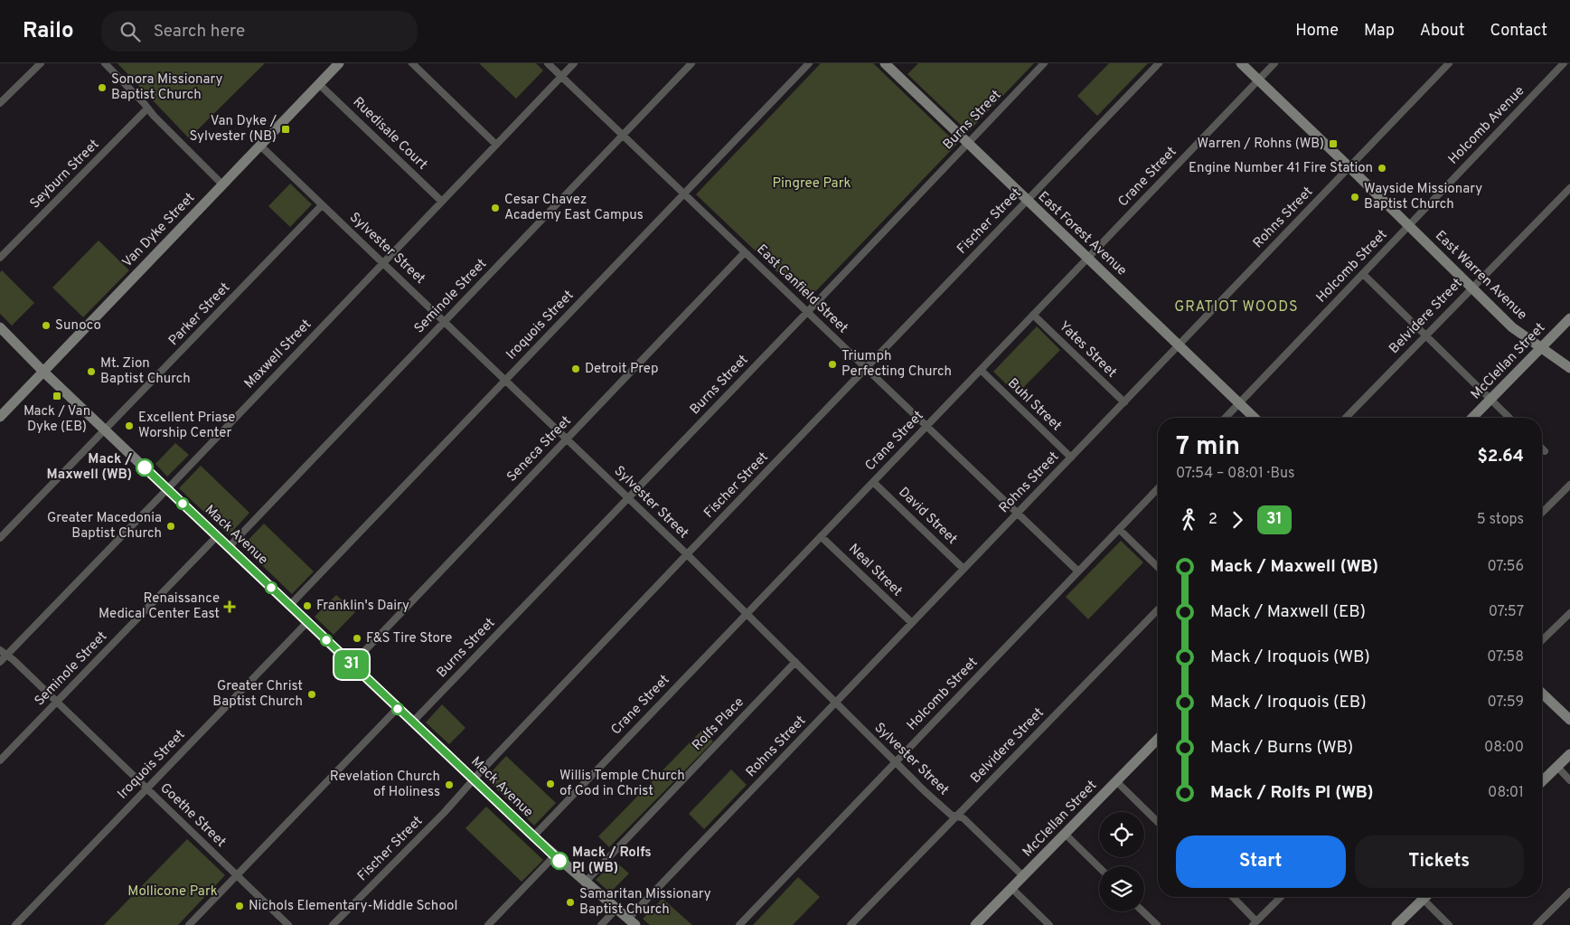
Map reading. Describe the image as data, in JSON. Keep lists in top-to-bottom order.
{
  "streets": {
    "main road": [
      "Van Dyke Street",
      "East Forest Avenue",
      "East Warren Avenue",
      "McClellan Street",
      "Mack Avenue"
    ],
    "street": [
      "Burns Street",
      "Holcomb Avenue",
      "Ruedisale Court",
      "Seyburn Street",
      "Crane Street",
      "Rohns Street",
      "Fischer Street",
      "Sylvester Street",
      "Holcomb Street",
      "East Canfield Street",
      "Seminole Street",
      "Parker Street",
      "Belvidere Street",
      "Iroquois Street",
      "Yates Street",
      "Maxwell Street",
      "Buhl Street",
      "Seneca Street",
      "David Street",
      "Neal Street",
      "Rolfs Place",
      "Goethe Street"
    ]
  },
  "crossings": [
    ["Burns Street", "East Forest Avenue"],
    ["Burns Street", "Sylvester Street"],
    ["Burns Street", "East Canfield Street"],
    ["Burns Street", "Mack Avenue"],
    ["Holcomb Avenue", "Holcomb Street"],
    ["Holcomb Avenue", "East Warren Avenue"],
    ["Ruedisale Court", "Van Dyke Street"],
    ["Ruedisale Court", "Maxwell Street"],
    ["Crane Street", "East Forest Avenue"],
    ["Crane Street", "Sylvester Street"],
    ["Crane Street", "East Warren Avenue"],
    ["Crane Street", "East Canfield Street"],
    ["Crane Street", "Yates Street"],
    ["Crane Street", "Buhl Street"],
    ["Crane Street", "David Street"],
    ["Crane Street", "Mack Avenue"],
    ["Crane Street", "Neal Street"],
    ["Rohns Street", "East Forest Avenue"],
    ["Rohns Street", "Sylvester Street"],
    ["Rohns Street", "East Warren Avenue"],
    ["Rohns Street", "East Canfield Street"],
    ["Rohns Street", "Yates Street"],
    ["Rohns Street", "Buhl Street"],
    ["Rohns Street", "David Street"],
    ["Rohns Street", "Mack Avenue"],
    ["Rohns Street", "Neal Street"],
    ["Fischer Street", "East Forest Avenue"],
    ["Fischer Street", "Sylvester Street"],
    ["Fischer Street", "East Canfield Street"],
    ["Fischer Street", "Mack Avenue"],
    ["Van Dyke Street", "Sylvester Street"],
    ["Van Dyke Street", "Mack Avenue"],
    ["East Forest Avenue", "Holcomb Street"],
    ["Sylvester Street", "Holcomb Street"],
    ["Sylvester Street", "Seminole Street"],
    ["Sylvester Street", "Parker Street"],
    ["Sylvester Street", "Belvidere Street"],
    ["Sylvester Street", "Iroquois Street"],
    ["Sylvester Street", "Maxwell Street"],
    ["Sylvester Street", "McClellan Street"],
    ["Sylvester Street", "Seneca Street"],
    ["Sylvester Street", "Rolfs Place"],
    ["Holcomb Street", "East Warren Avenue"],
    ["Holcomb Street", "East Canfield Street"],
    ["East Warren Avenue", "Belvidere Street"],
    ["East Warren Avenue", "McClellan Street"],
    ["East Canfield Street", "Seminole Street"],
    ["East Canfield Street", "Iroquois Street"],
    ["East Canfield Street", "Maxwell Street"],
    ["East Canfield Street", "Seneca Street"],
    ["Seminole Street", "Mack Avenue"],
    ["Seminole Street", "Goethe Street"],
    ["Parker Street", "Mack Avenue"],
    ["Iroquois Street", "Mack Avenue"],
    ["Iroquois Street", "Goethe Street"],
    ["Maxwell Street", "Mack Avenue"],
    ["Maxwell Street", "Goethe Street"],
    ["Seneca Street", "Mack Avenue"],
    ["Mack Avenue", "Rolfs Place"]
  ],
  "districts": ["GRATIOT WOODS"],
  "parks": ["Pingree Park", "Mollicone Park"],
  "places": {
    "other": [
      "Sonora Missionary Baptist Church",
      "Engine Number 41 Fire Station",
      "Wayside Missionary Baptist Church",
      "Cesar Chavez Academy East Campus",
      "Sunoco",
      "Triumph Perfecting Church",
      "Detroit Prep",
      "Mt. Zion Baptist Church",
      "Excellent Priase Worship Center",
      "Mack / Maxwell (WB)",
      "Greater Macedonia Baptist Church",
      "Franklin's Dairy",
      "F&S Tire Store",
      "Greater Christ Baptist Church",
      "Willis Temple Church of God in Christ",
      "Revelation Church of Holiness",
      "Mack / Rolfs Pl (WB)",
      "Samaritan Missionary Baptist Church",
      "Nichols Elementary-Middle School"
    ],
    "transit": ["Van Dyke / Sylvester (NB)", "Warren / Rohns (WB)", "Mack / Van Dyke (EB)"],
    "health": ["Renaissance Medical Center East"]
  },
  "lines": ["bus line 31"],
  "page": {
    "header": "Railo",
    "search": "Search here",
    "nav": [
      "Home",
      "Map",
      "About",
      "Contact"
    ],
    "on_map": "31",
    "heading": ["7 min", "07:54 – 08:01 · Bus", "$2.64"],
    "legs": ["2", "31", "5 stops"],
    "list": [
      {
        "name": "Mack / Maxwell (WB)",
        "value": "07:56"
      },
      {
        "name": "Mack / Maxwell (EB)",
        "value": "07:57"
      },
      {
        "name": "Mack / Iroquois (WB)",
        "value": "07:58"
      },
      {
        "name": "Mack / Iroquois (EB)",
        "value": "07:59"
      },
      {
        "name": "Mack / Burns (WB)",
        "value": "08:00"
      },
      {
        "name": "Mack / Rolfs Pl (WB)",
        "value": "08:01"
      }
    ],
    "buttons": ["Start", "Tickets"]
  }
}
